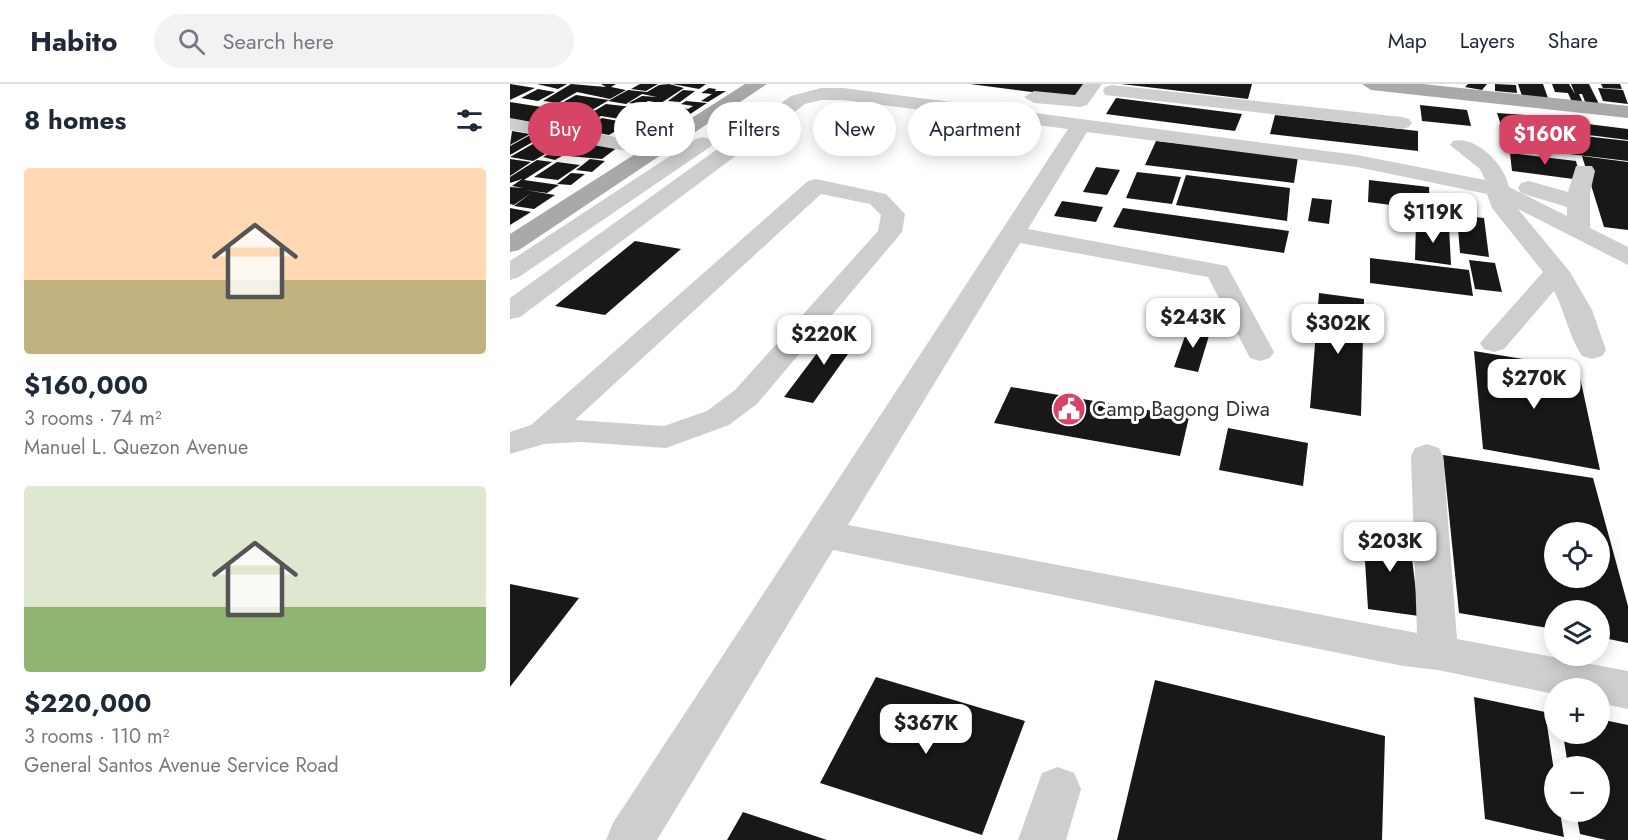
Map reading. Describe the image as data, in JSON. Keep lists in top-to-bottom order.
{
  "places": {
    "public building": ["Camp Bagong Diwa"]
  },
  "page": {
    "header": "Habito",
    "search": "Search here",
    "nav": ["Map", "Layers", "Share"],
    "heading": "8 homes",
    "chip": [
      "Buy",
      "Rent",
      "Filters",
      "New",
      "Apartment"
    ],
    "price": [
      "$160K",
      "$119K",
      "$243K",
      "$302K",
      "$220K",
      "$270K",
      "$203K",
      "$367K"
    ],
    "list": [
      {
        "name": "$160,000",
        "note": "3 rooms · 74 m² · Manuel L. Quezon Avenue"
      },
      {
        "name": "$220,000",
        "note": "3 rooms · 110 m² · General Santos Avenue Service Road"
      }
    ],
    "map_buttons": ["+", "−"]
  }
}
